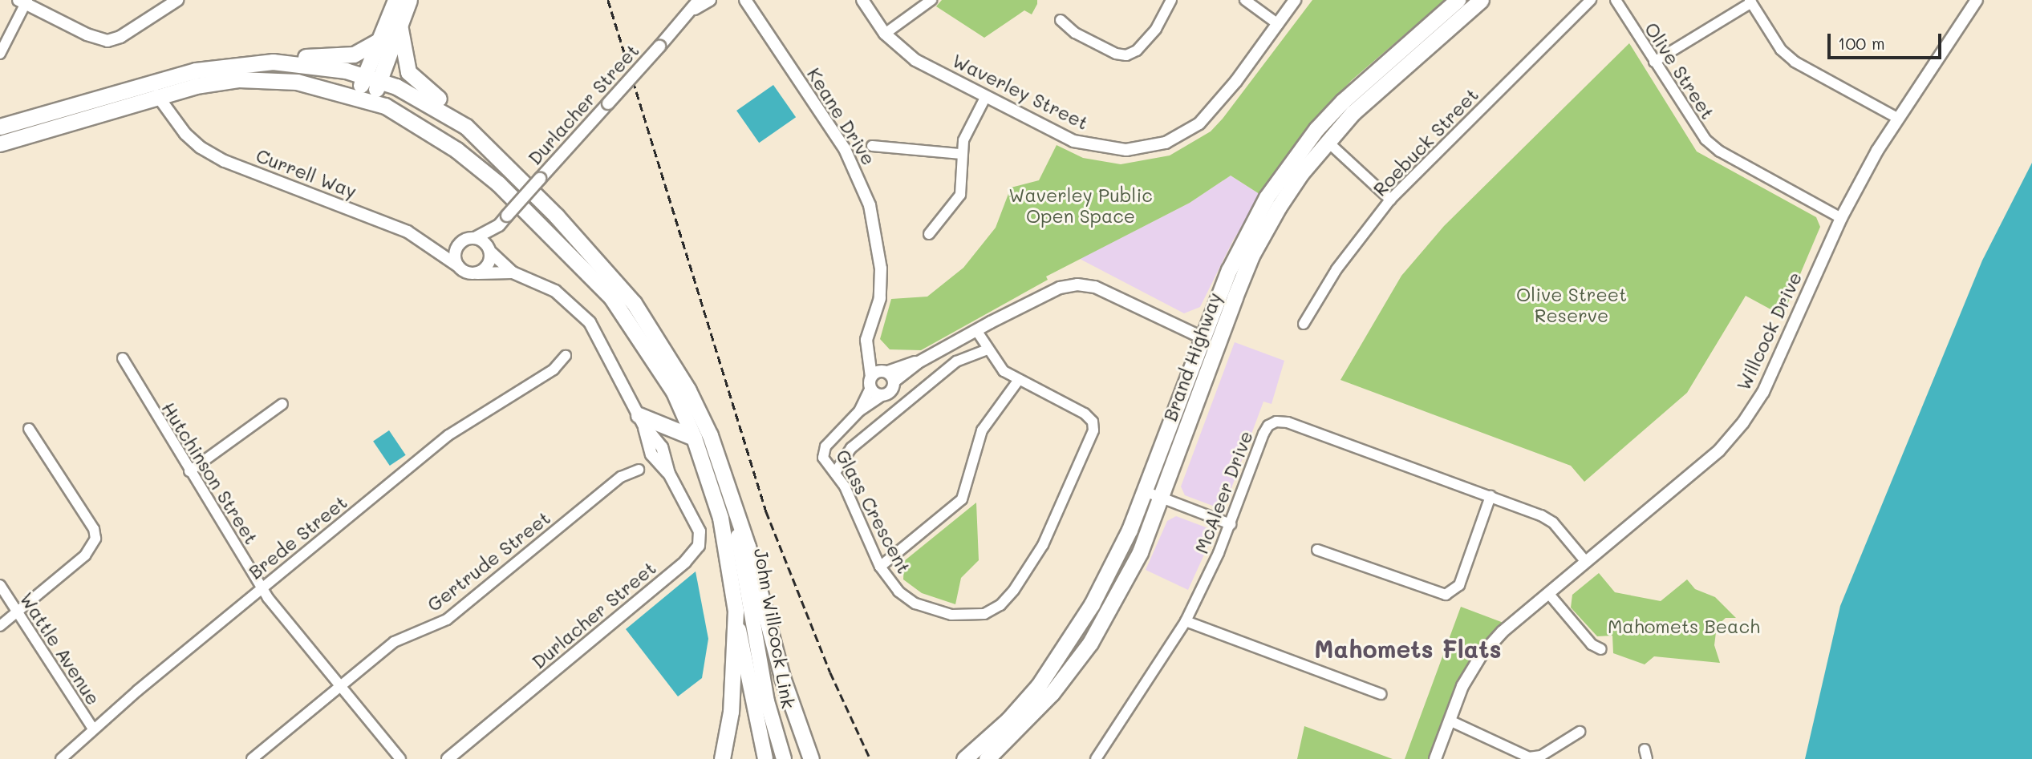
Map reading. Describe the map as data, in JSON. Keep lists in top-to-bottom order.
{
  "streets": {
    "highway": ["Brand Highway"],
    "main road": ["John Willcock Link"],
    "street": [
      "Olive Street",
      "Waverley Street",
      "Durlacher Street",
      "Keane Drive",
      "Roebuck Street",
      "Currell Way",
      "Willcock Drive",
      "Hutchinson Street",
      "McAleer Drive",
      "Glass Crescent",
      "Brede Street",
      "Gertrude Street",
      "Wattle Avenue"
    ]
  },
  "crossings": [
    ["Olive Street", "Willcock Drive"],
    ["Durlacher Street", "Currell Way"],
    ["Willcock Drive", "McAleer Drive"],
    ["Hutchinson Street", "Brede Street"],
    ["Hutchinson Street", "Gertrude Street"],
    ["Brede Street", "Wattle Avenue"]
  ],
  "districts": ["Mahomets Flats"],
  "parks": ["Waverley Public Open Space", "Olive Street Reserve", "Mahomets Beach"],
  "scale_bar": "100 m"
}
